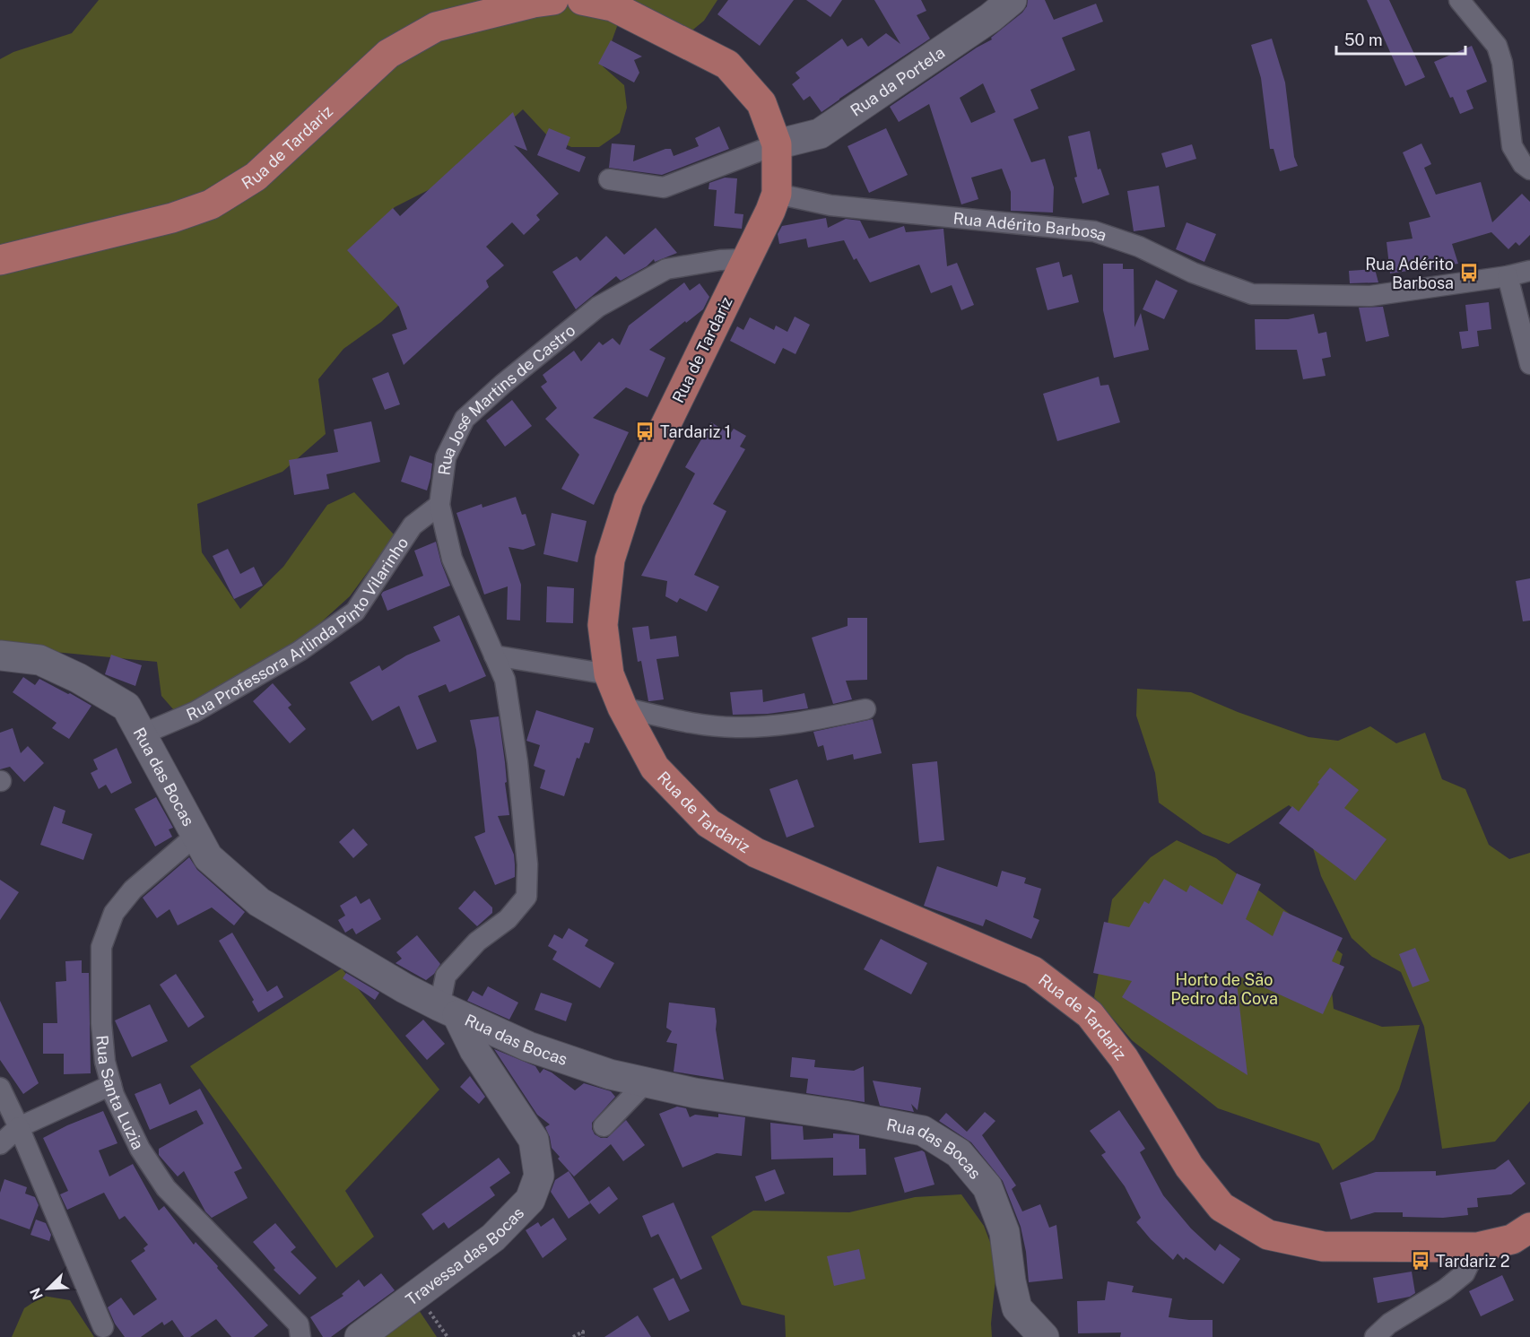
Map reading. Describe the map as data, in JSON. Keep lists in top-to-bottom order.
{
  "streets": {
    "main road": ["Rua de Tardariz"],
    "street": [
      "Rua da Portela",
      "Rua Adérito Barbosa",
      "Rua José Martins de Castro",
      "Rua Professora Arlinda Pinto Vilarinho",
      "Rua das Bocas",
      "Rua Santa Luzia",
      "Travessa das Bocas"
    ]
  },
  "crossings": [
    ["Rua da Portela", "Rua de Tardariz"],
    ["Rua de Tardariz", "Rua Adérito Barbosa"],
    ["Rua de Tardariz", "Rua José Martins de Castro"],
    ["Rua José Martins de Castro", "Rua Professora Arlinda Pinto Vilarinho"],
    ["Rua José Martins de Castro", "Rua das Bocas"],
    ["Rua José Martins de Castro", "Travessa das Bocas"],
    ["Rua Professora Arlinda Pinto Vilarinho", "Rua das Bocas"],
    ["Rua das Bocas", "Rua Santa Luzia"],
    ["Rua das Bocas", "Travessa das Bocas"]
  ],
  "parks": ["Horto de São Pedro da Cova"],
  "places": {
    "bus stop": ["Rua Adérito Barbosa", "Tardariz 1", "Tardariz 2"]
  },
  "scale_bar": "50 m",
  "north": "bottom left"
}
